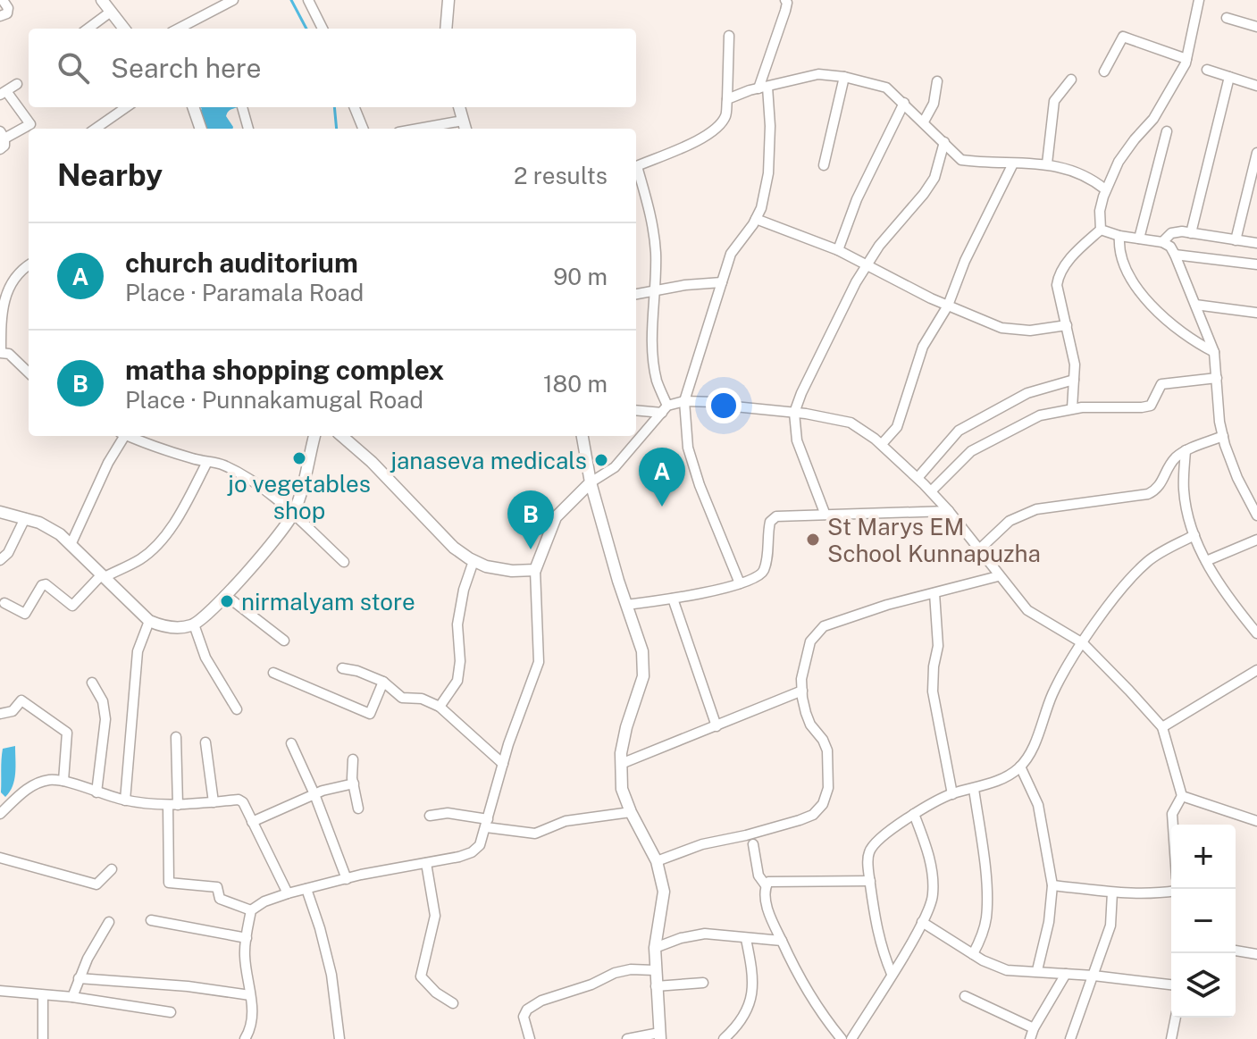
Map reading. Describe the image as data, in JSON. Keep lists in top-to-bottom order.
{
  "places": [
    "jo vegetables shop",
    "janaseva medicals",
    "St Marys EM School Kunnapuzha",
    "nirmalyam store"
  ],
  "page": {
    "search": "Search here",
    "heading": ["Nearby", "2 results"],
    "list": [
      {
        "mark": "A",
        "name": "church auditorium",
        "note": "Place · Paramala Road",
        "value": "90 m"
      },
      {
        "mark": "B",
        "name": "matha shopping complex",
        "note": "Place · Punnakamugal Road",
        "value": "180 m"
      }
    ],
    "pins": ["A", "B"],
    "map_buttons": ["+", "−"]
  }
}
